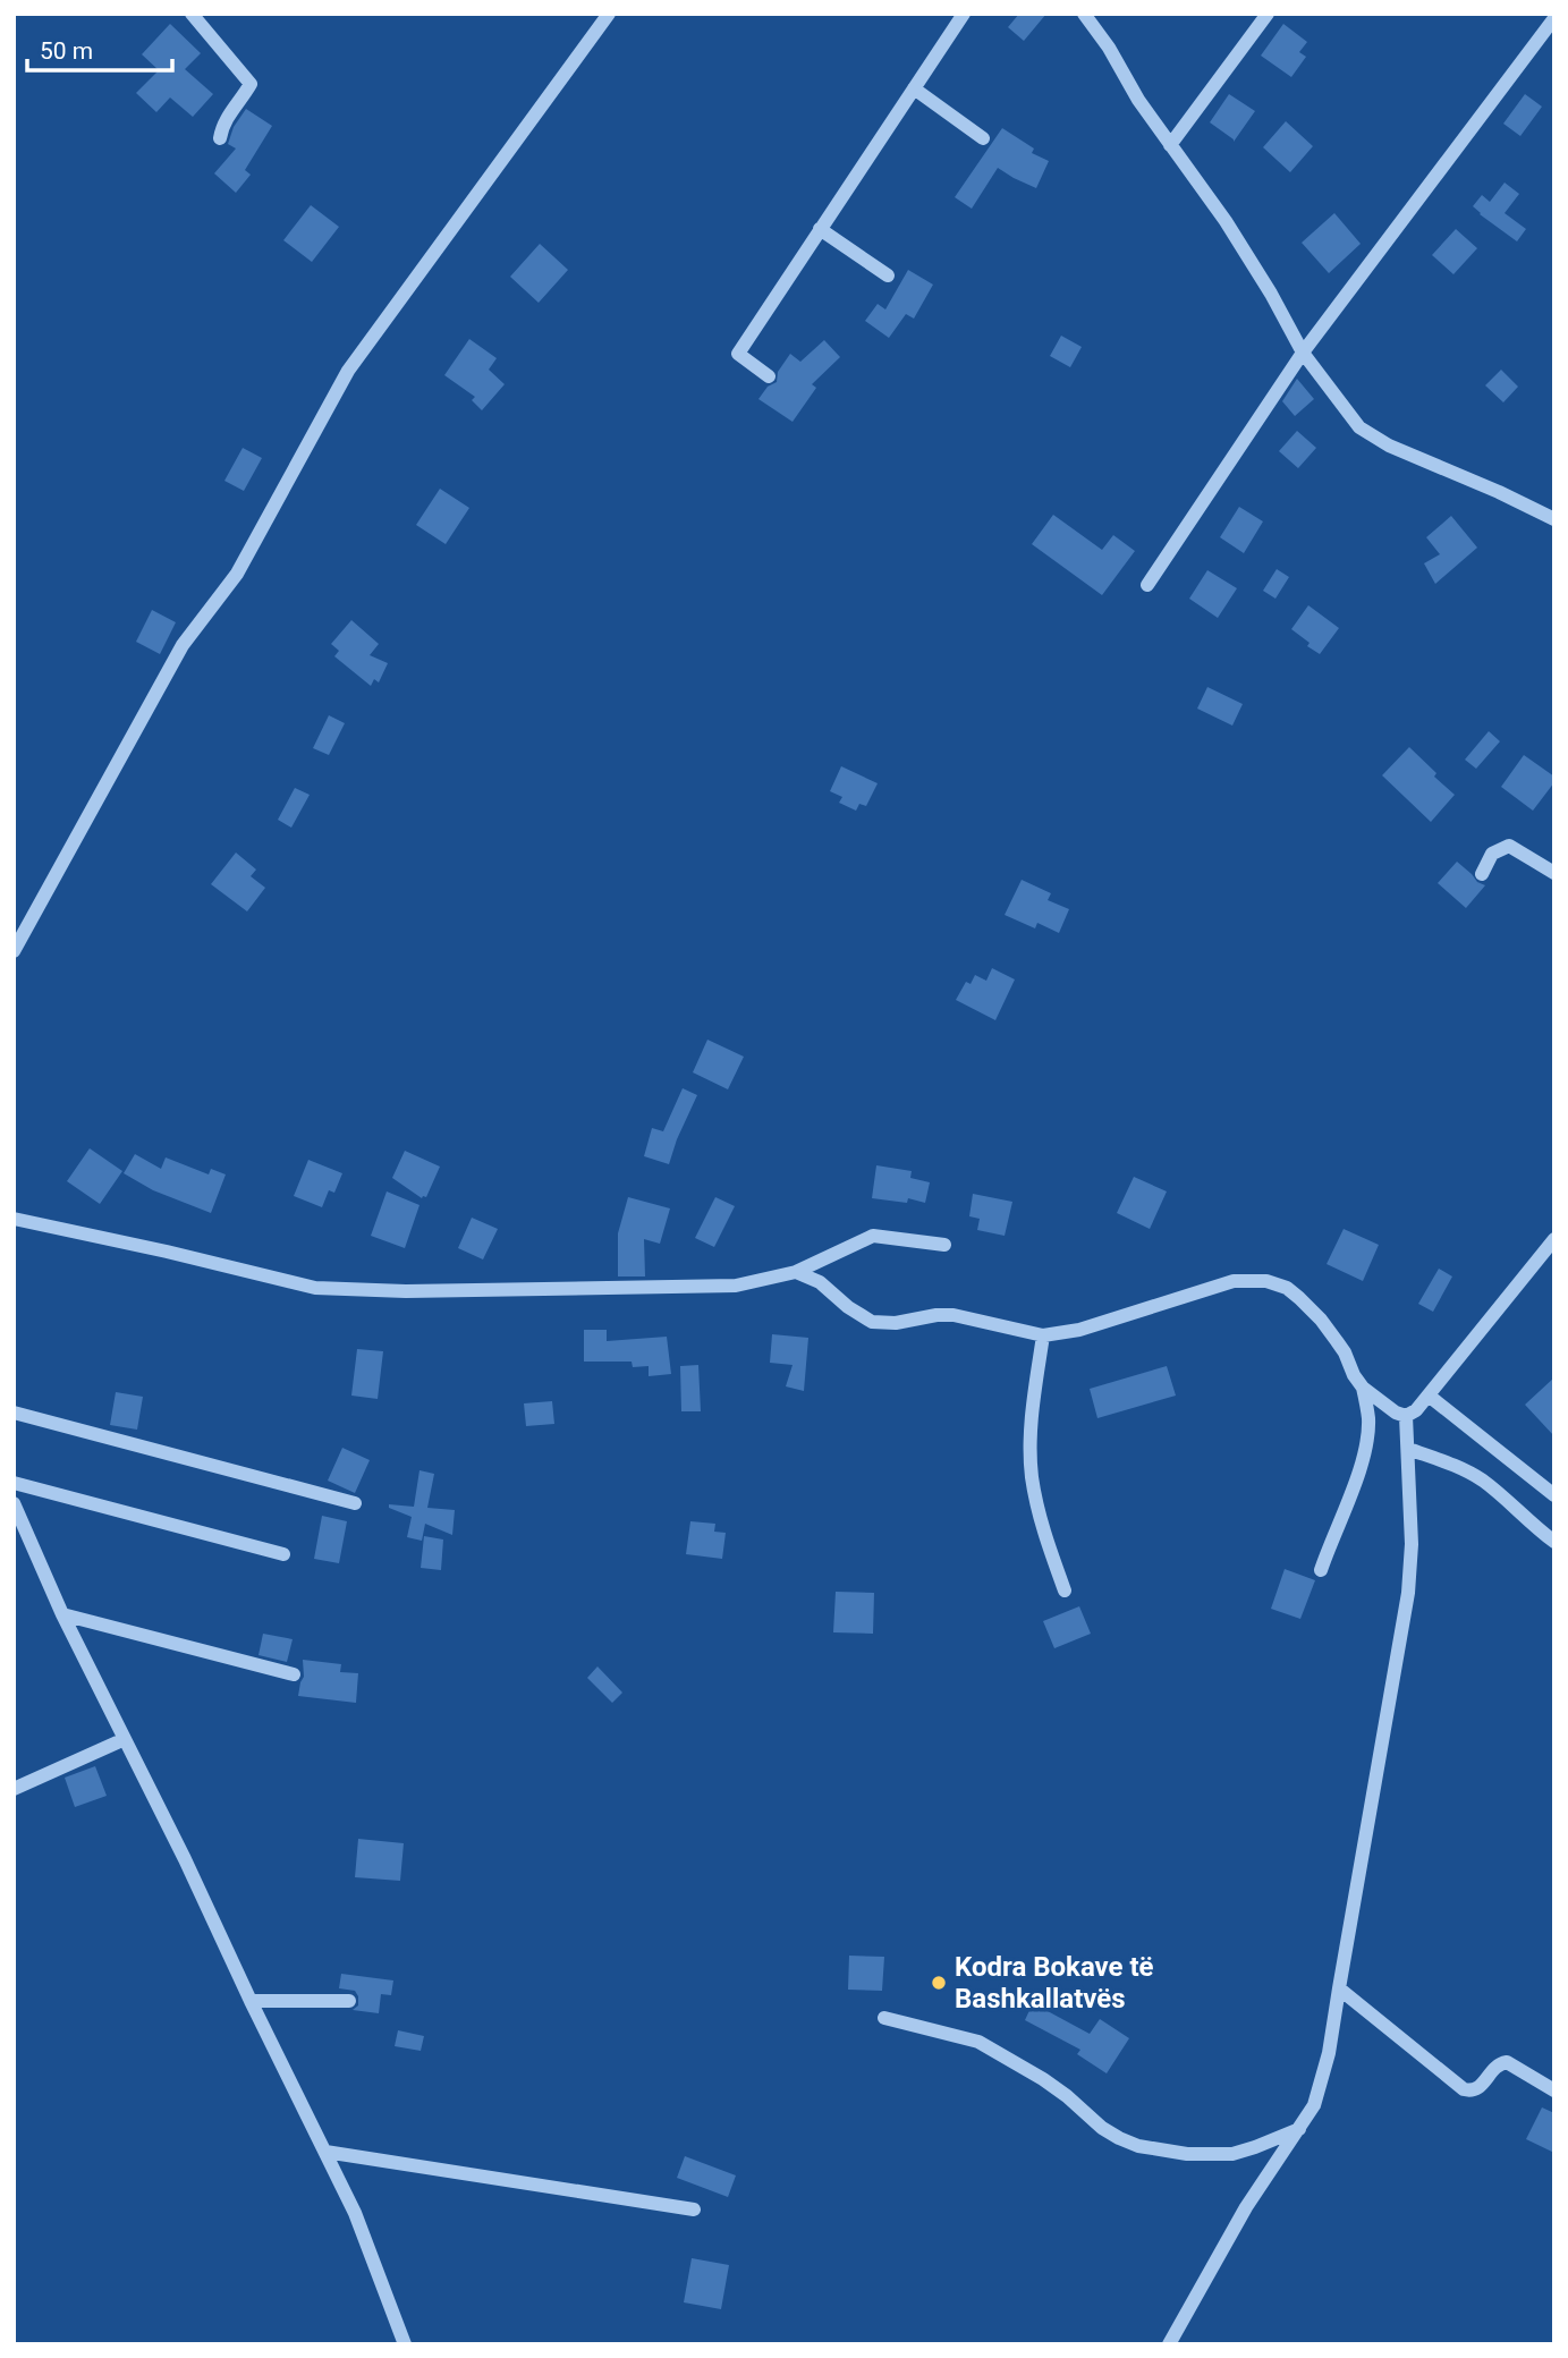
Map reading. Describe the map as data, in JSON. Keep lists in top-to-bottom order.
{
  "places": ["Kodra Bokave të Bashkallatvës"],
  "scale_bar": "50 m"
}
